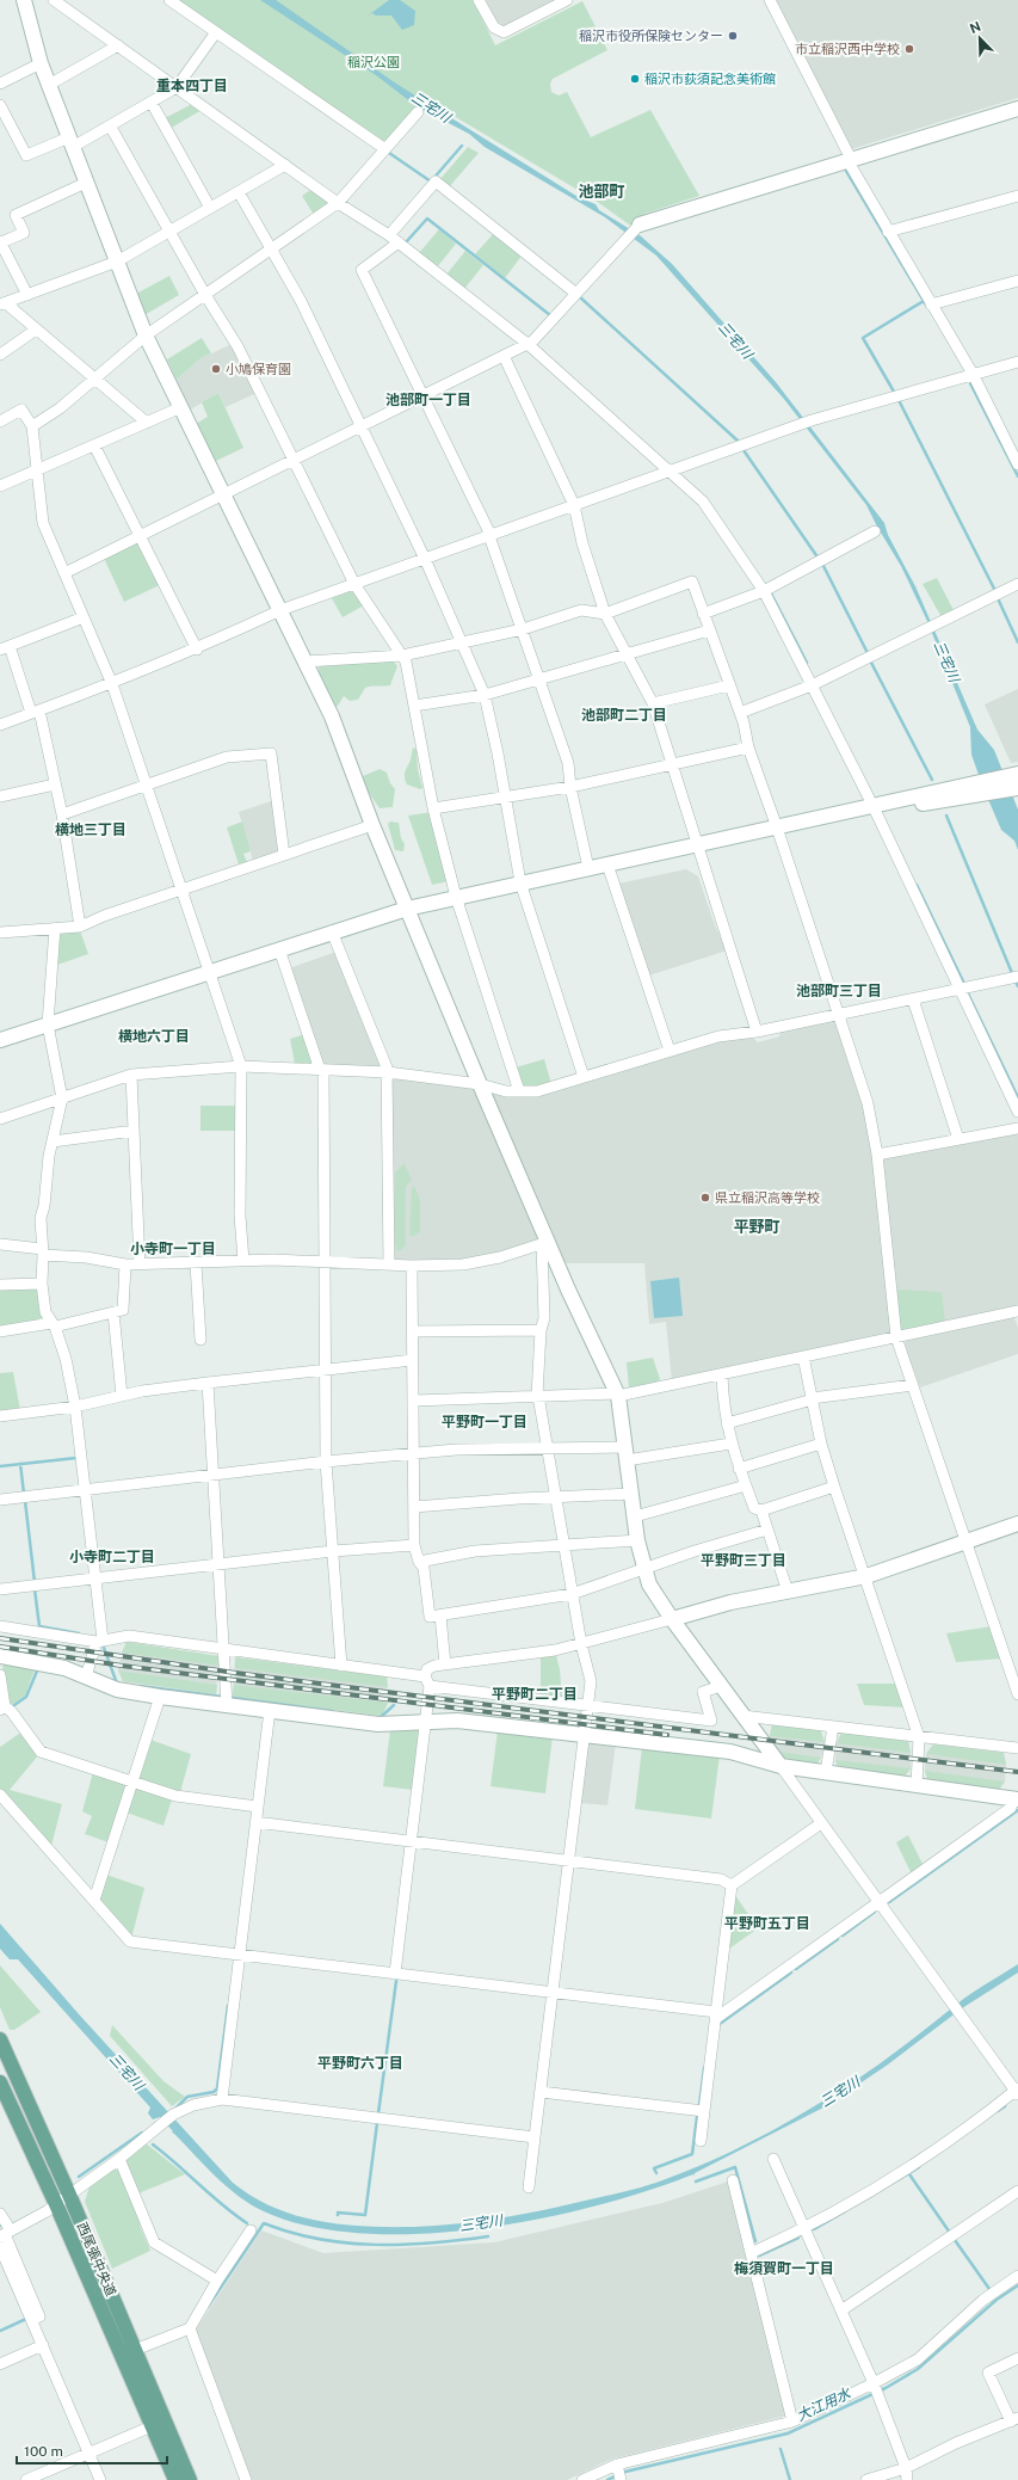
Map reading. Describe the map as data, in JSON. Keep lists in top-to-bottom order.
{
  "streets": {
    "main road": ["西尾張中央道"]
  },
  "districts": [
    "重本四丁目",
    "池部町",
    "池部町一丁目",
    "池部町二丁目",
    "横地三丁目",
    "池部町三丁目",
    "横地六丁目",
    "平野町",
    "小寺町一丁目",
    "平野町一丁目",
    "小寺町二丁目",
    "平野町三丁目",
    "平野町二丁目",
    "平野町五丁目",
    "平野町六丁目",
    "梅須賀町一丁目"
  ],
  "water": ["三宅川", "大江用水"],
  "parks": ["稲沢公園"],
  "places": [
    "稲沢市役所保険センター",
    "市立稲沢西中学校",
    "稲沢市荻須記念美術館",
    "小鳩保育園",
    "県立稲沢高等学校"
  ],
  "scale_bar": "100 m",
  "north": "top left"
}
